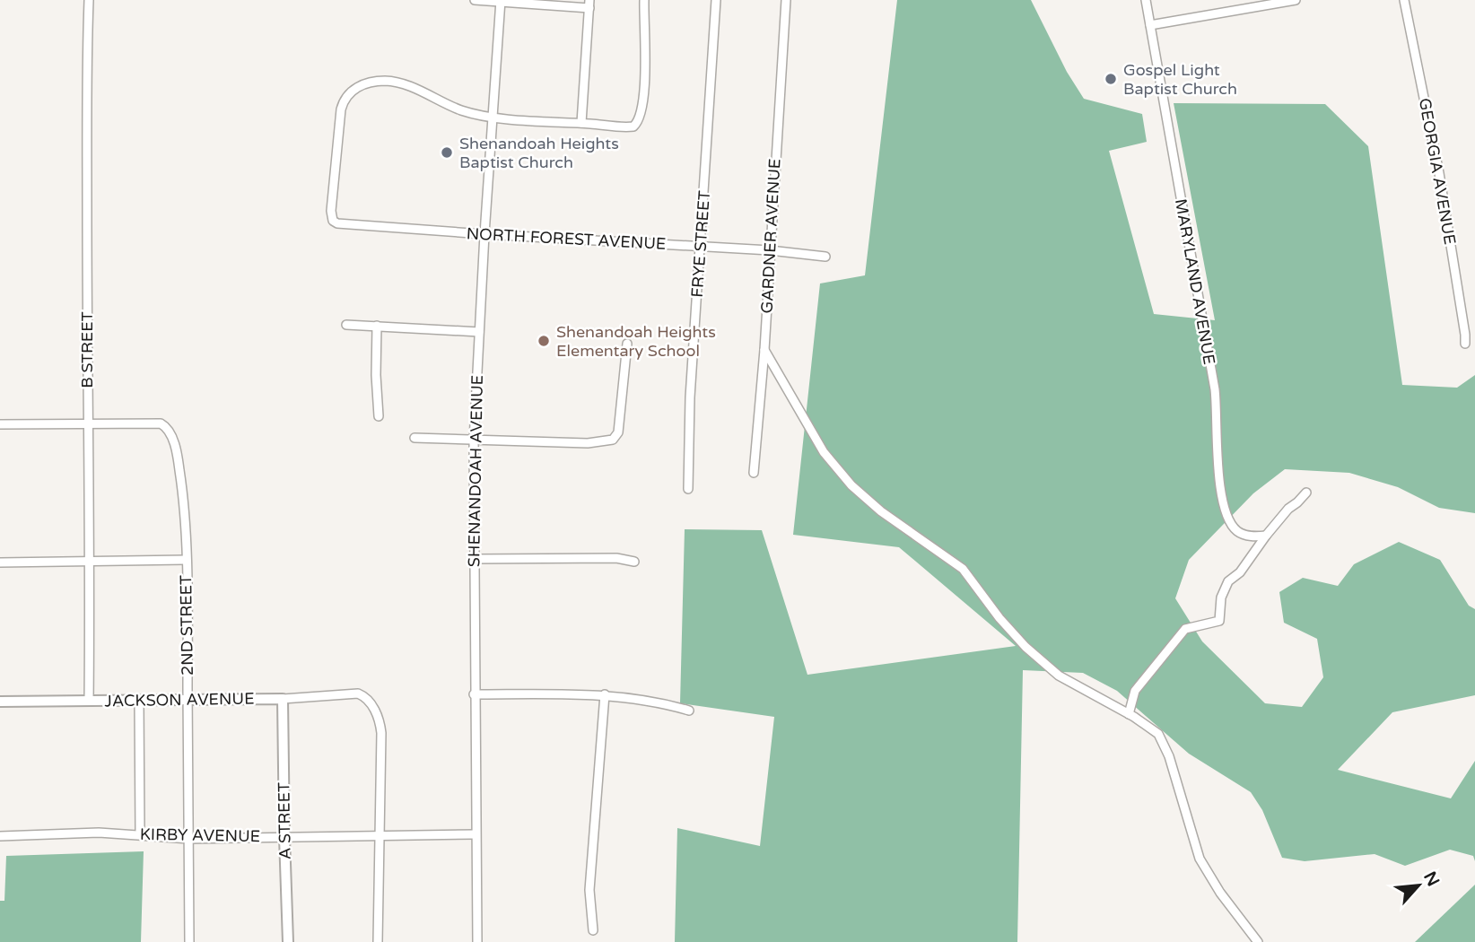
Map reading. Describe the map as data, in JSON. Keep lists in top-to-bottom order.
{
  "streets": {
    "street": [
      "GEORGIA AVENUE",
      "GARDNER AVENUE",
      "NORTH FOREST AVENUE",
      "FRYE STREET",
      "MARYLAND AVENUE",
      "B STREET",
      "SHENANDOAH AVENUE",
      "2ND STREET",
      "JACKSON AVENUE",
      "A STREET",
      "KIRBY AVENUE"
    ]
  },
  "crossings": [
    ["GARDNER AVENUE", "NORTH FOREST AVENUE"],
    ["NORTH FOREST AVENUE", "FRYE STREET"],
    ["NORTH FOREST AVENUE", "SHENANDOAH AVENUE"],
    ["B STREET", "2ND STREET"],
    ["B STREET", "JACKSON AVENUE"],
    ["SHENANDOAH AVENUE", "KIRBY AVENUE"],
    ["2ND STREET", "JACKSON AVENUE"],
    ["2ND STREET", "KIRBY AVENUE"],
    ["JACKSON AVENUE", "A STREET"],
    ["JACKSON AVENUE", "KIRBY AVENUE"],
    ["A STREET", "KIRBY AVENUE"]
  ],
  "places": ["Gospel Light Baptist Church", "Shenandoah Heights Baptist Church", "Shenandoah Heights Elementary School"],
  "north": "top right"
}
